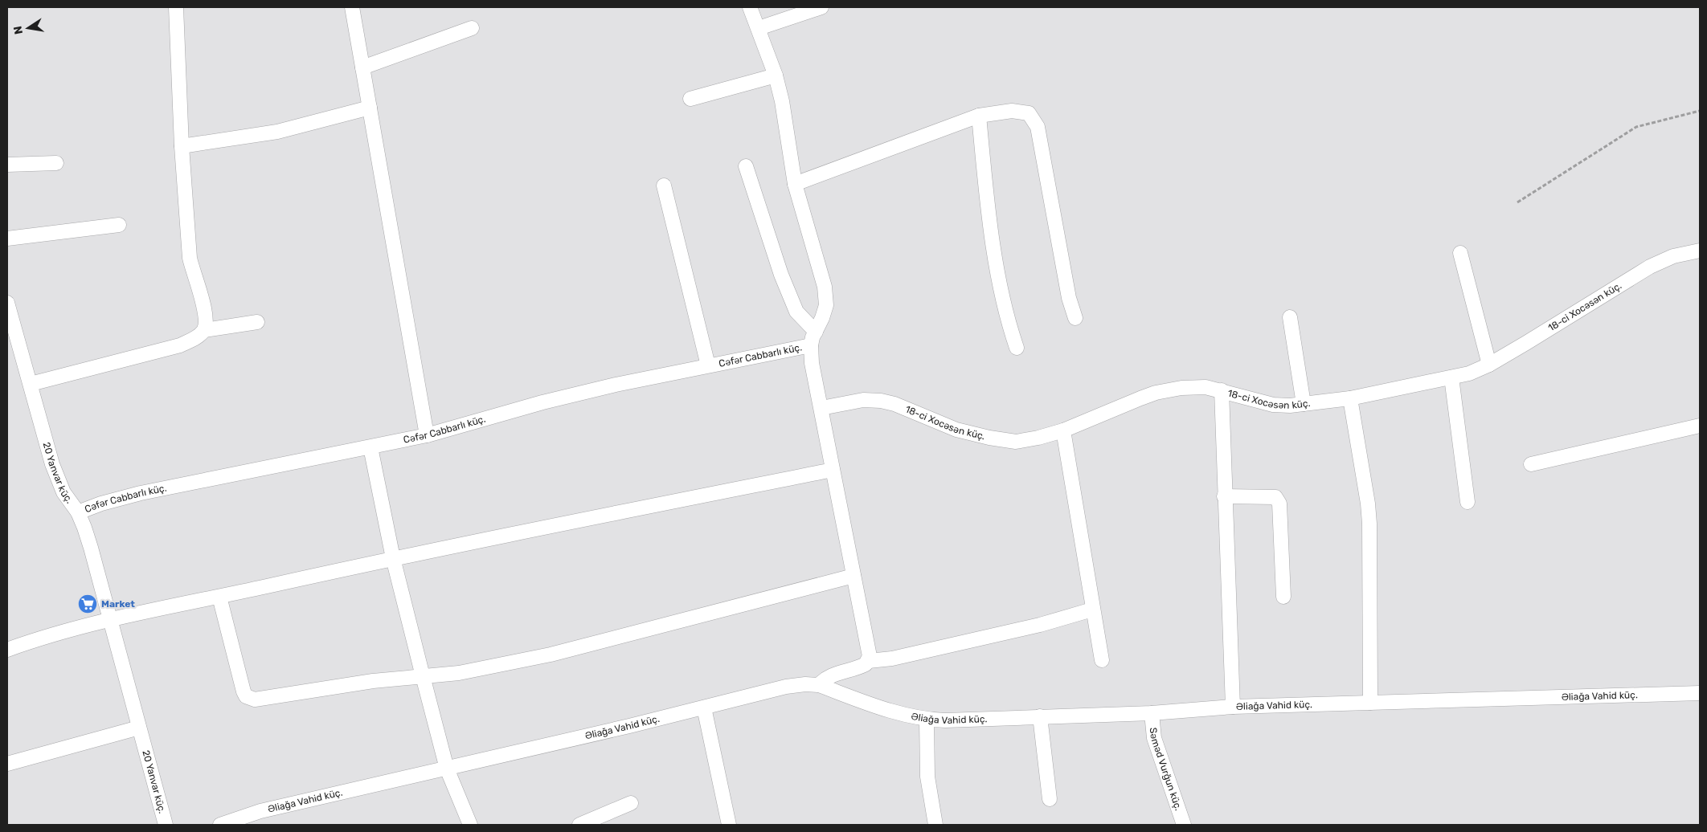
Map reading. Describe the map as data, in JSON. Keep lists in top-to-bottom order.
{
  "streets": {
    "street": [
      "18-ci Xocəsən küç.",
      "Cəfər Cabbarlı küç.",
      "20 Yanvar küç.",
      "Əliağa Vahid küç.",
      "Səməd Vurğun küç."
    ]
  },
  "crossings": [
    ["Cəfər Cabbarlı küç.", "20 Yanvar küç."],
    ["Əliağa Vahid küç.", "Səməd Vurğun küç."]
  ],
  "places": {
    "supermarket": ["Market"]
  },
  "north": "left"
}
